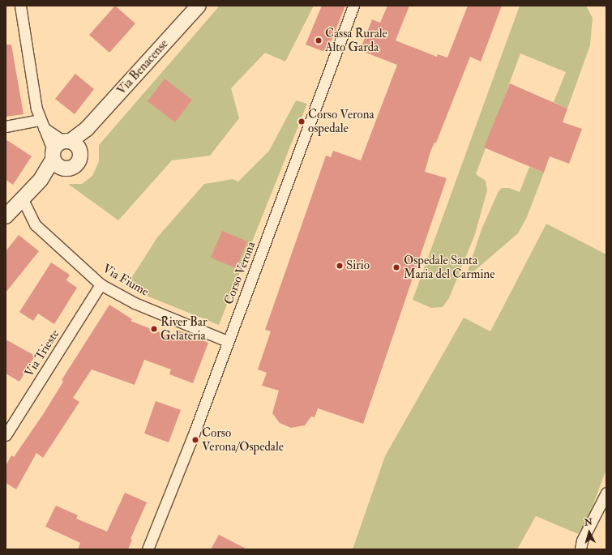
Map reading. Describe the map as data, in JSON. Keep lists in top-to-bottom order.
{
  "streets": {
    "main road": ["Via Benacense"],
    "street": ["Corso Verona", "Via Fiume", "Via Trieste"]
  },
  "crossings": [
    ["Via Benacense", "Via Fiume"],
    ["Corso Verona", "Via Fiume"],
    ["Via Fiume", "Via Trieste"]
  ],
  "places": [
    "Cassa Rurale Alto Garda",
    "Corso Verona ospedale",
    "Sirio",
    "Ospedale Santa Maria del Carmine",
    "River Bar Gelateria",
    "Corso Verona/Ospedale"
  ],
  "north": "top"
}
